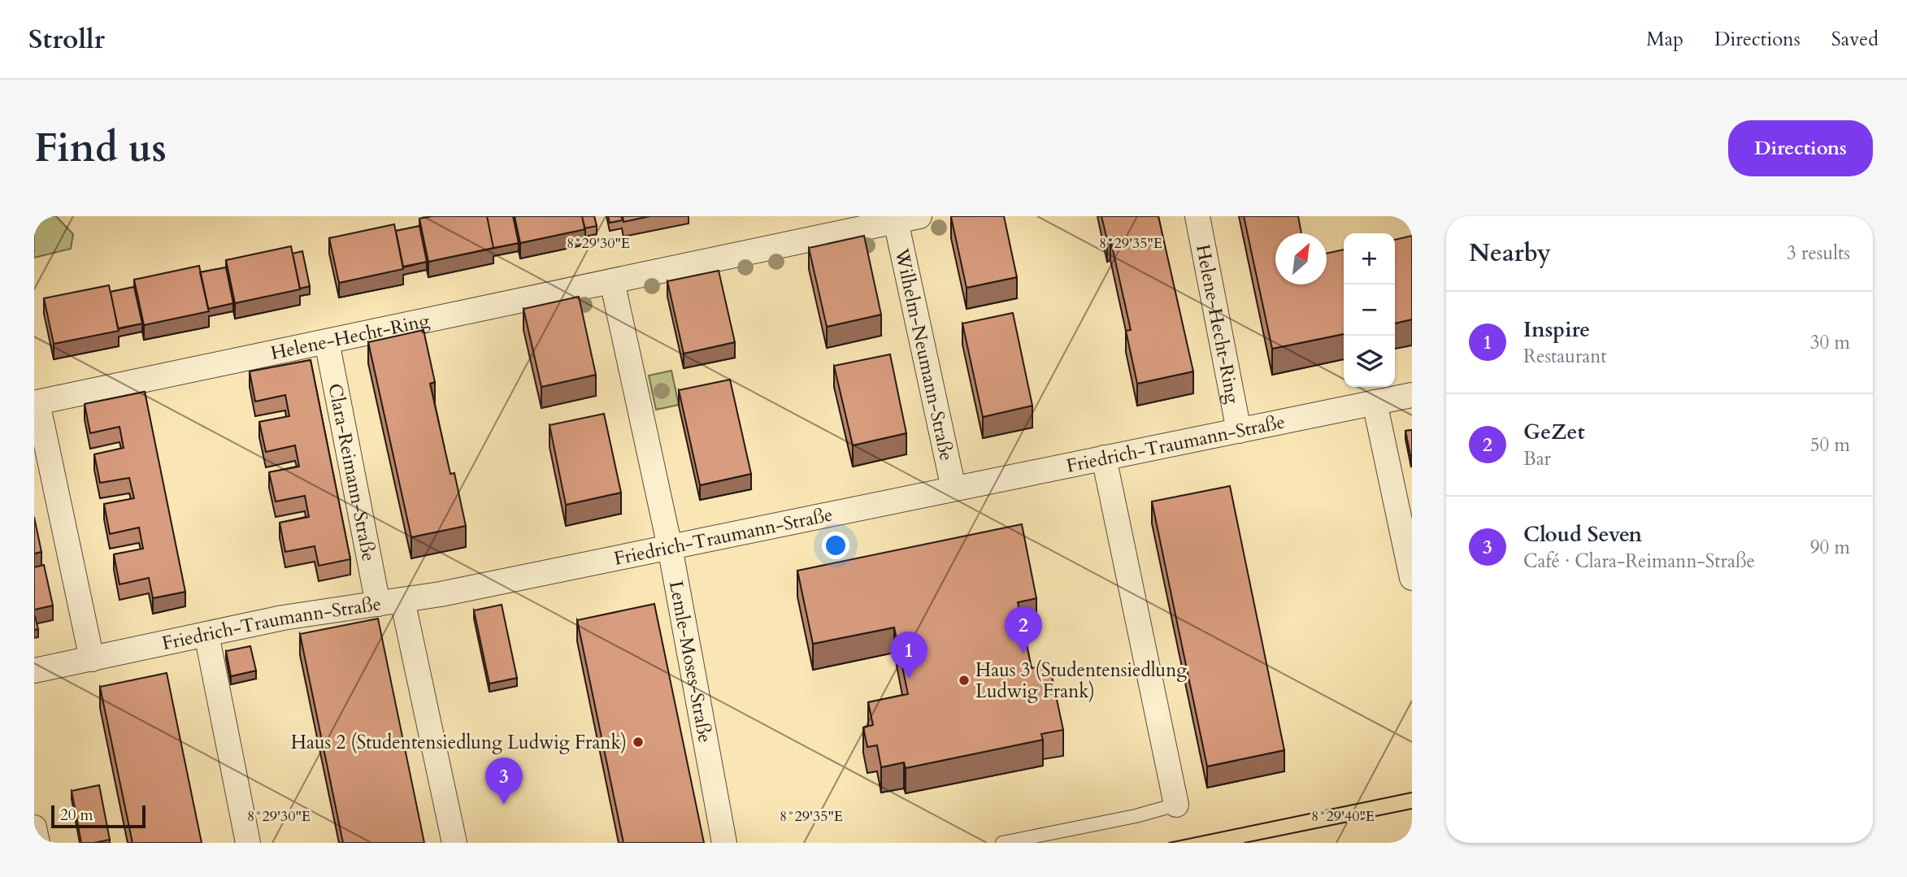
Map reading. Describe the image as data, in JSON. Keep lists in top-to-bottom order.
{
  "streets": {
    "street": [
      "Helene-Hecht-Ring",
      "Wilhelm-Neumann-Straße",
      "Friedrich-Traumann-Straße",
      "Clara-Reimann-Straße",
      "Lemle-Moses-Straße"
    ]
  },
  "crossings": [
    ["Helene-Hecht-Ring", "Wilhelm-Neumann-Straße"],
    ["Helene-Hecht-Ring", "Friedrich-Traumann-Straße"],
    ["Helene-Hecht-Ring", "Clara-Reimann-Straße"],
    ["Helene-Hecht-Ring", "Lemle-Moses-Straße"],
    ["Wilhelm-Neumann-Straße", "Friedrich-Traumann-Straße"],
    ["Friedrich-Traumann-Straße", "Clara-Reimann-Straße"],
    ["Friedrich-Traumann-Straße", "Lemle-Moses-Straße"]
  ],
  "places": ["Haus 3 (Studentensiedlung Ludwig Frank)", "Haus 2 (Studentensiedlung Ludwig Frank)"],
  "scale_bar": "20 m",
  "north": "top right",
  "page": {
    "header": "Strollr",
    "nav": ["Map", "Directions", "Saved"],
    "buttons": "Directions",
    "title": "Find us",
    "heading": ["Nearby", "3 results"],
    "map_buttons": ["+", "−"],
    "list": [
      {
        "mark": "1",
        "name": "Inspire",
        "note": "Restaurant",
        "value": "30 m"
      },
      {
        "mark": "2",
        "name": "GeZet",
        "note": "Bar",
        "value": "50 m"
      },
      {
        "mark": "3",
        "name": "Cloud Seven",
        "note": "Café · Clara-Reimann-Straße",
        "value": "90 m"
      }
    ],
    "pins": ["2", "1", "3"],
    "scale": "20 m"
  },
  "coordinates": ["8°29'30\"E", "8°29'35\"E", "8°29'40\"E"]
}
